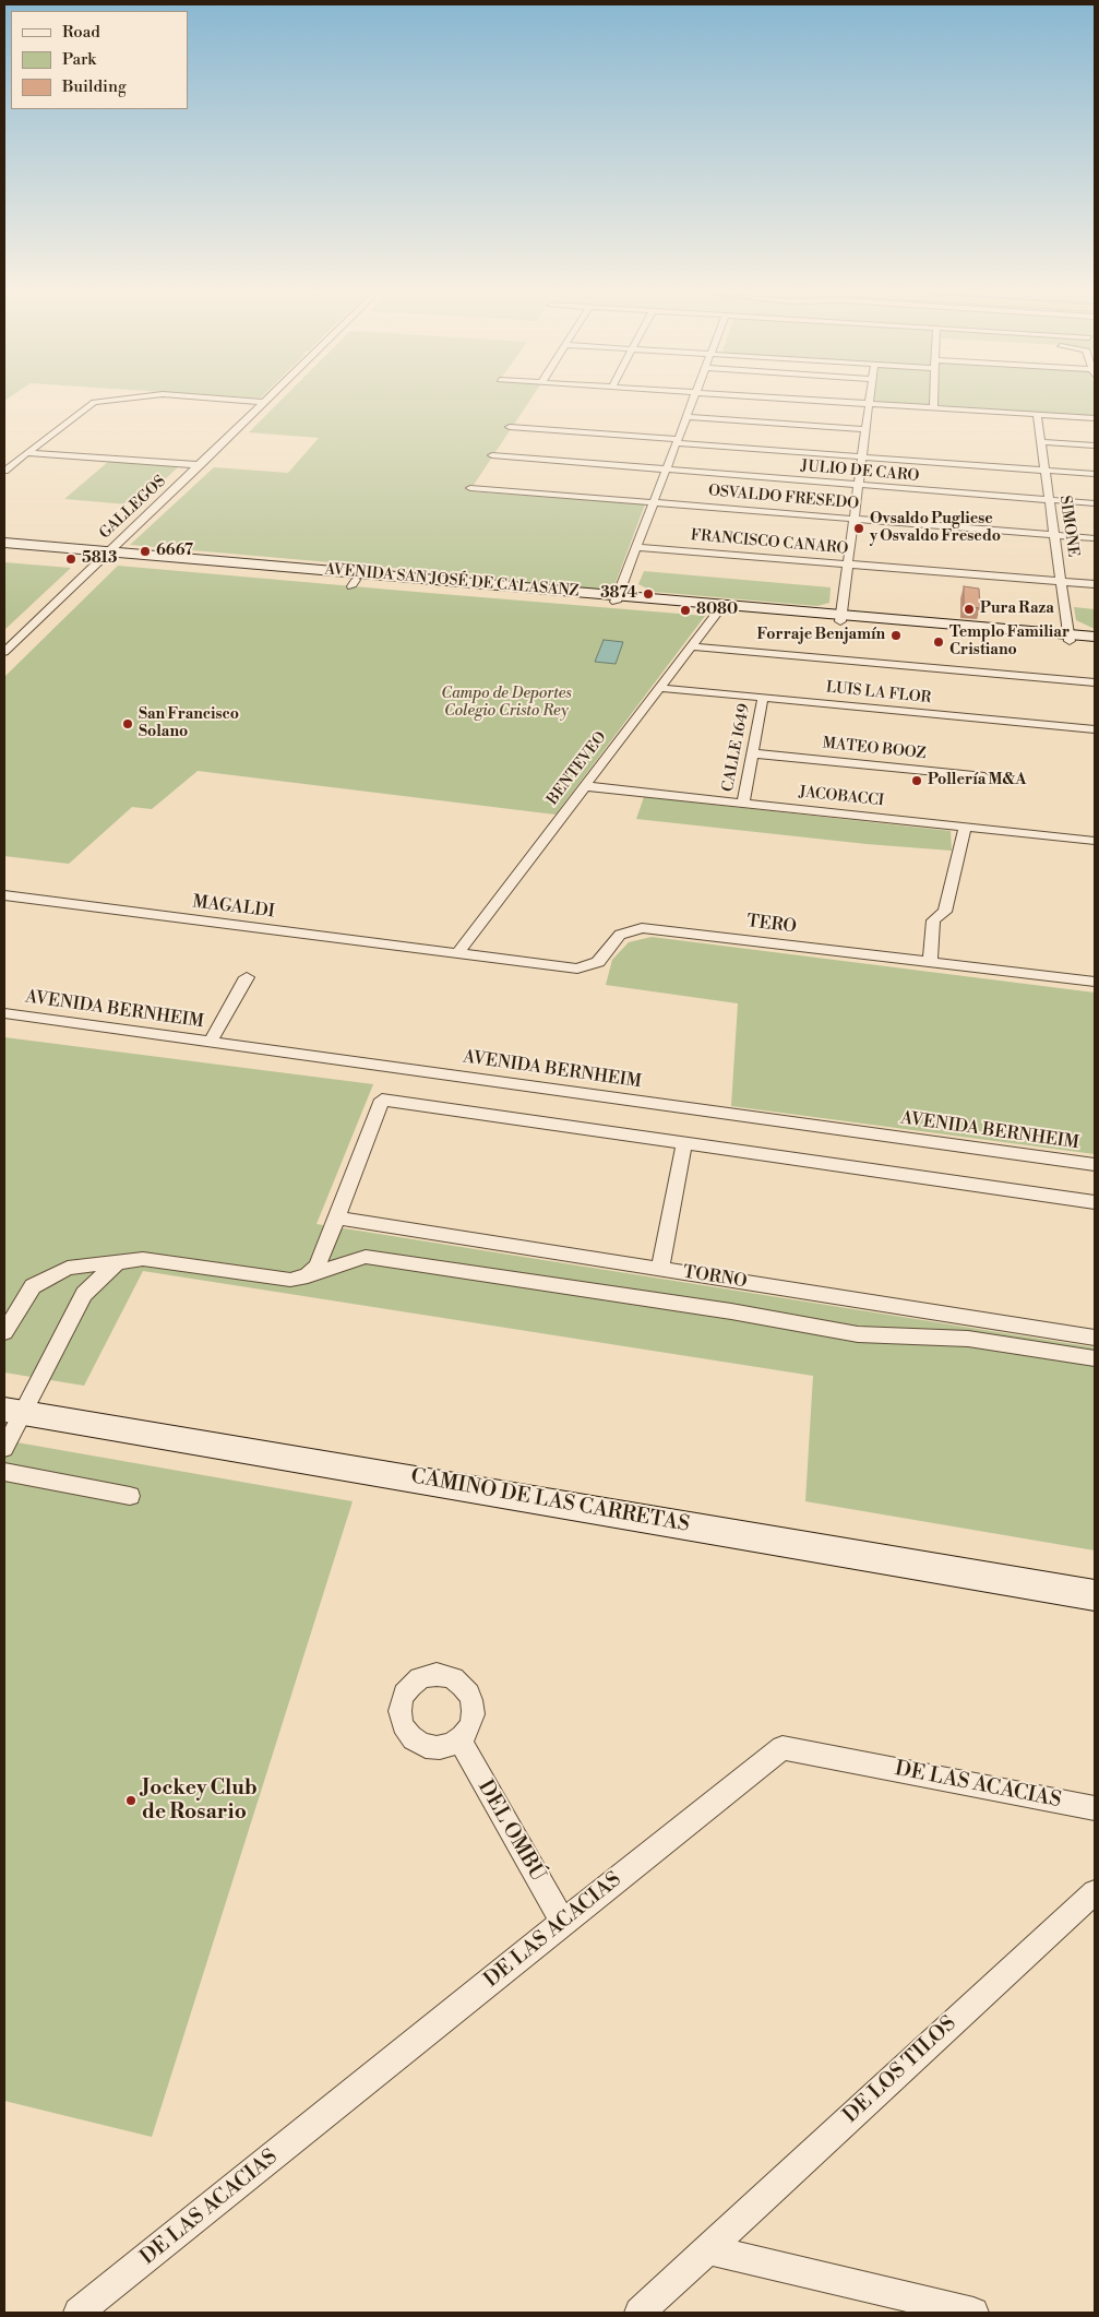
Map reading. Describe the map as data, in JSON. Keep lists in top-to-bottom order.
{
  "streets": {
    "main road": ["AVENIDA SAN JOSÉ DE CALASANZ", "CAMINO DE LAS CARRETAS"],
    "street": [
      "JULIO DE CARO",
      "OSVALDO FRESEDO",
      "GALLEGOS",
      "SIMONE",
      "FRANCISCO CANARO",
      "LUIS LA FLOR",
      "CALLE 1649",
      "MATEO BOOZ",
      "BENTEVEO",
      "JACOBACCI",
      "MAGALDI",
      "TERO",
      "AVENIDA BERNHEIM",
      "TORNO",
      "DE LAS ACACIAS",
      "DEL OMBÚ",
      "DE LOS TILOS"
    ]
  },
  "crossings": [
    ["JULIO DE CARO", "SIMONE"],
    ["OSVALDO FRESEDO", "SIMONE"],
    ["GALLEGOS", "AVENIDA SAN JOSÉ DE CALASANZ"],
    ["SIMONE", "FRANCISCO CANARO"],
    ["SIMONE", "AVENIDA SAN JOSÉ DE CALASANZ"],
    ["AVENIDA SAN JOSÉ DE CALASANZ", "BENTEVEO"],
    ["LUIS LA FLOR", "CALLE 1649"],
    ["LUIS LA FLOR", "BENTEVEO"],
    ["CALLE 1649", "MATEO BOOZ"],
    ["CALLE 1649", "JACOBACCI"],
    ["BENTEVEO", "JACOBACCI"],
    ["BENTEVEO", "MAGALDI"],
    ["BENTEVEO", "TERO"],
    ["MAGALDI", "TERO"],
    ["DE LAS ACACIAS", "DEL OMBÚ"]
  ],
  "parks": ["Campo de Deportes Colegio Cristo Rey"],
  "places": [
    "Ovsaldo Pugliese y Osvaldo Fresedo",
    "6667",
    "5813",
    "3874",
    "Pura Raza",
    "8080",
    "Forraje Benjamín",
    "Templo Familiar Cristiano",
    "San Francisco Solano",
    "Pollería M&A",
    "Jockey Club de Rosario"
  ],
  "legend": ["Road", "Park", "Building"]
}
